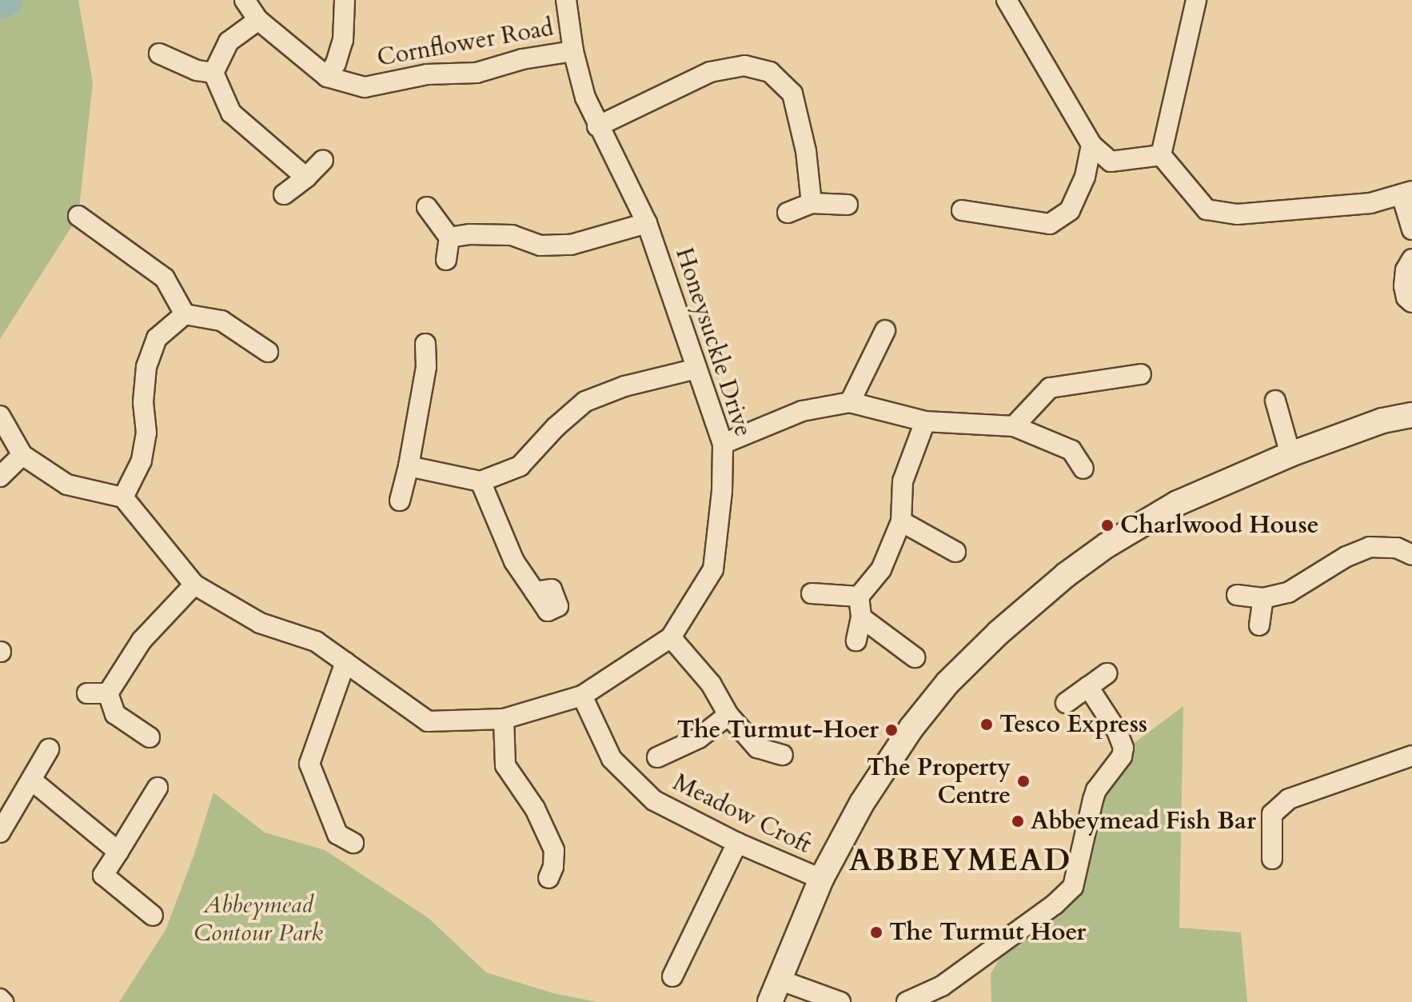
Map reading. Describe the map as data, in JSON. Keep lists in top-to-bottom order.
{
  "streets": {
    "street": ["Cornflower Road", "Honeysuckle Drive", "Meadow Croft"]
  },
  "crossings": [
    ["Cornflower Road", "Honeysuckle Drive"],
    ["Honeysuckle Drive", "Meadow Croft"]
  ],
  "districts": ["ABBEYMEAD"],
  "parks": ["Abbeymead Contour Park"],
  "places": [
    "Charlwood House",
    "Tesco Express",
    "The Turmut-Hoer",
    "The Property Centre",
    "Abbeymead Fish Bar",
    "The Turmut Hoer"
  ]
}
